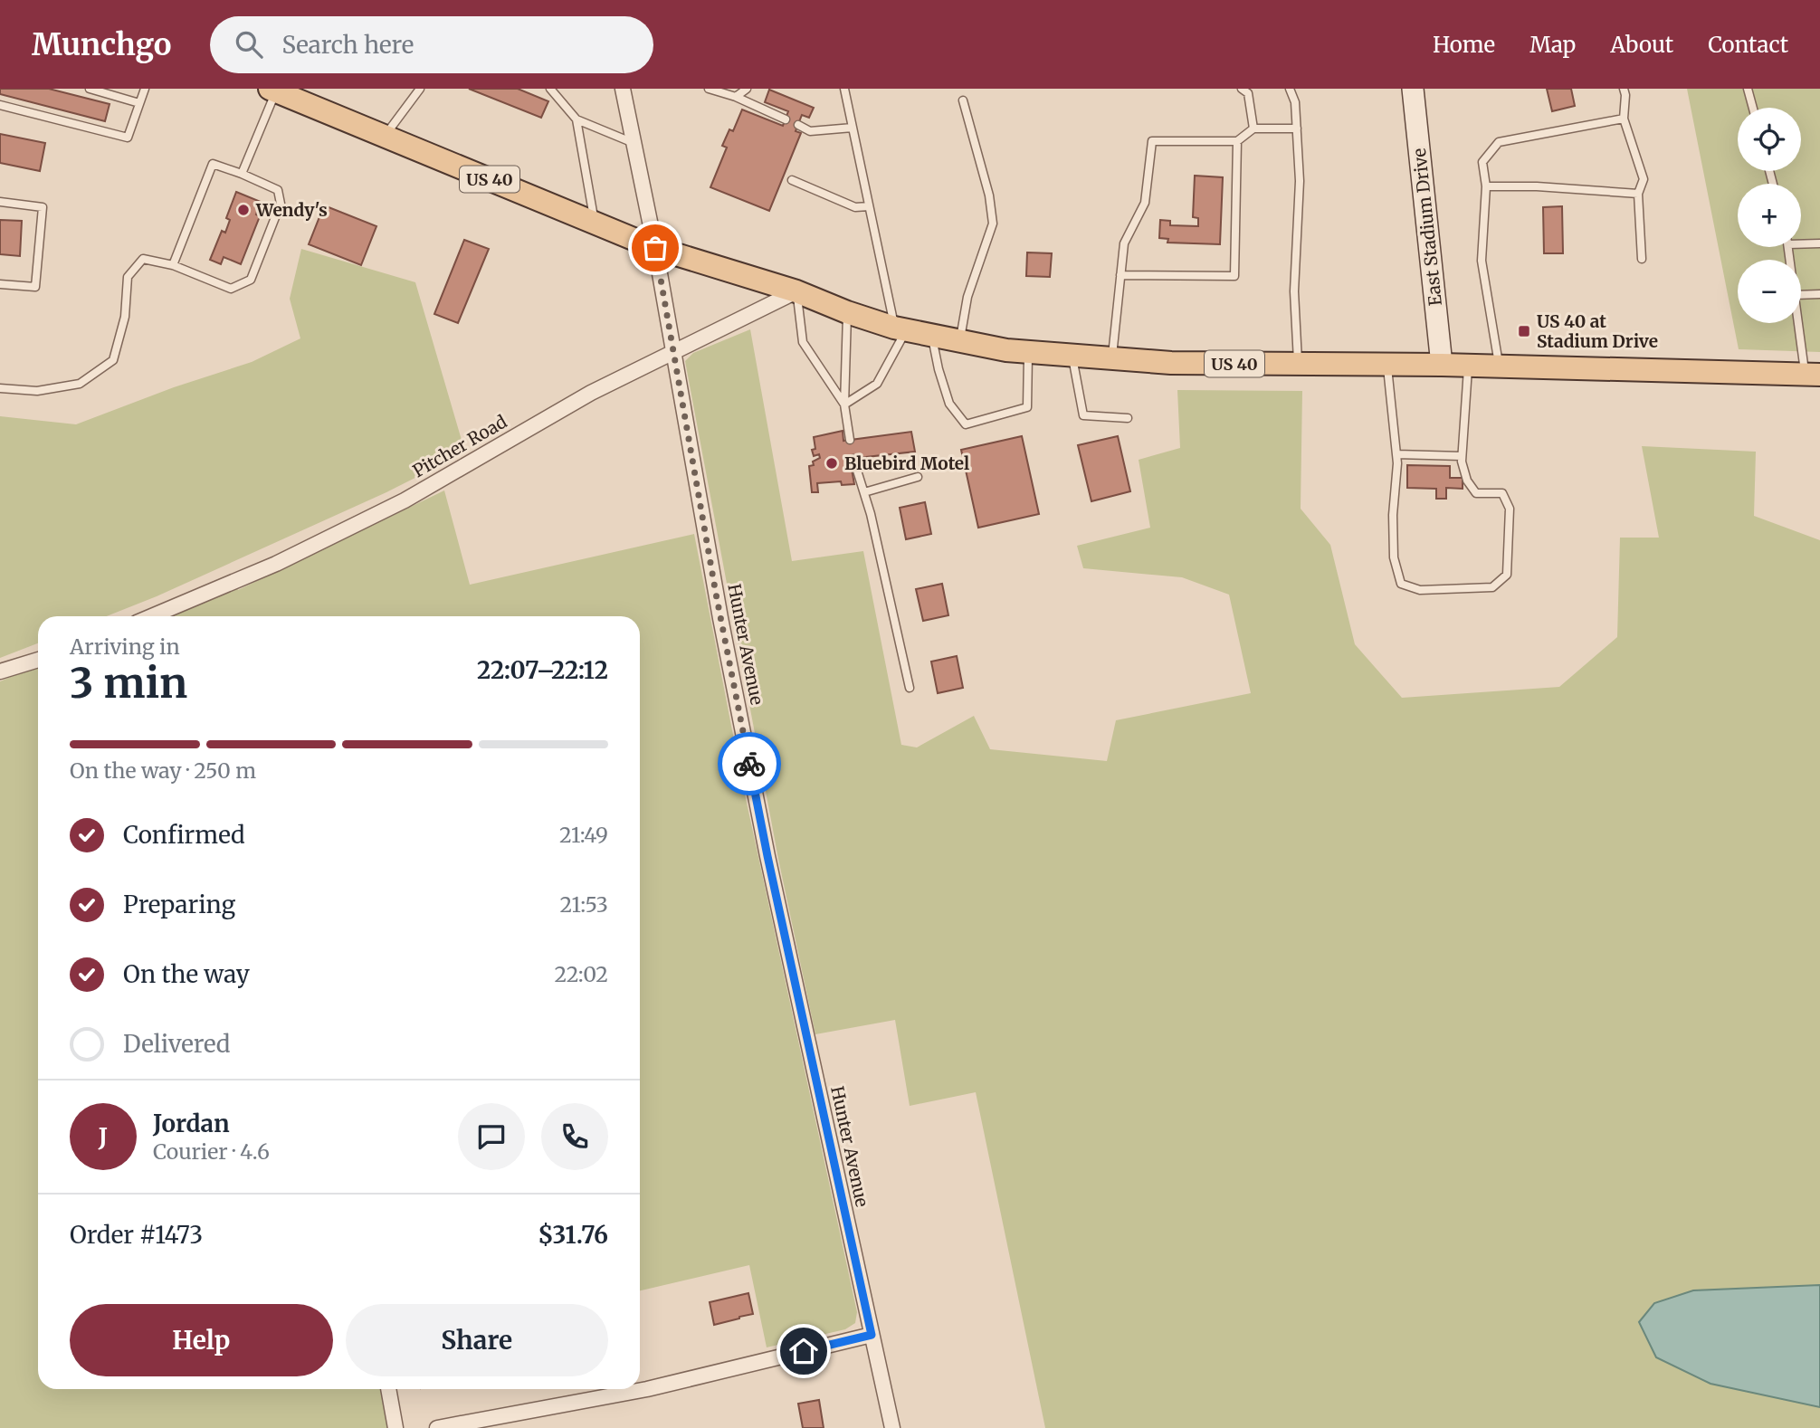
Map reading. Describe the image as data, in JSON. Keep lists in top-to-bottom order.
{
  "streets": {
    "main road": ["US 40", "East Stadium Drive"],
    "street": ["Pitcher Road", "Hunter Avenue"]
  },
  "crossings": [
    ["US 40", "East Stadium Drive"],
    ["US 40", "Pitcher Road"],
    ["US 40", "Hunter Avenue"],
    ["Pitcher Road", "Hunter Avenue"]
  ],
  "places": {
    "other": ["Wendy's", "Bluebird Motel"],
    "transit": ["US 40 at Stadium Drive"]
  },
  "page": {
    "header": "Munchgo",
    "search": "Search here",
    "nav": [
      "Home",
      "Map",
      "About",
      "Contact"
    ],
    "map_buttons": ["+", "−"],
    "heading": ["3 min", "Arriving in", "22:07–22:12"],
    "panel": [
      "Jordan",
      "Courier · 4.6",
      "Order #1473",
      "$31.76"
    ],
    "bar": "On the way · 250 m",
    "list": [
      ["Confirmed", "21:49"],
      ["Preparing", "21:53"],
      ["On the way", "22:02"],
      "Delivered"
    ],
    "round": "J",
    "buttons": ["Help", "Share"]
  }
}
